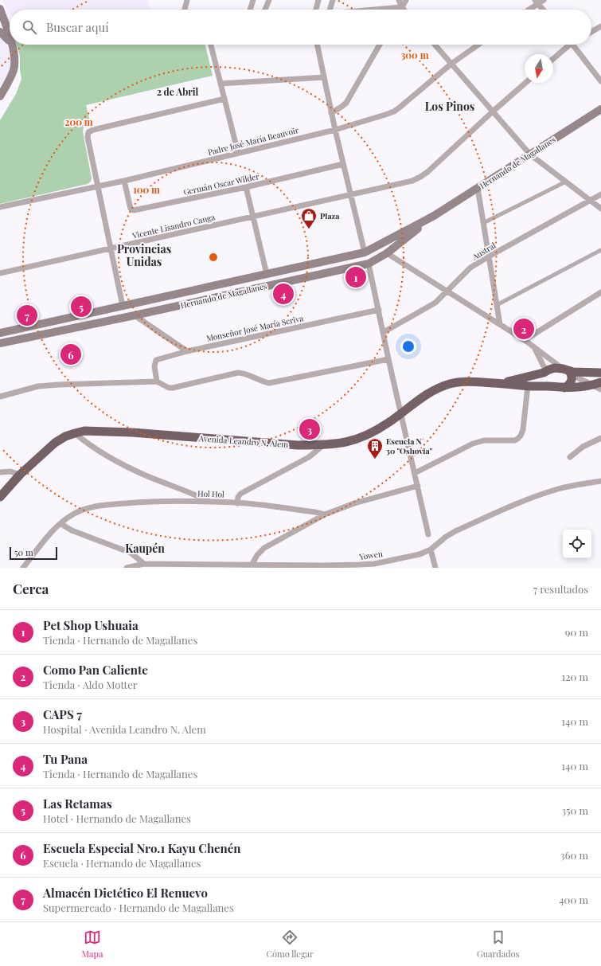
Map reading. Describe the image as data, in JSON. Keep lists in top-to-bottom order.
{
  "streets": {
    "highway": ["Avenida Leandro N. Alem"],
    "main road": ["Hernando de Magallanes"],
    "street": [
      "Padre José María Beauvoir",
      "Germán Oscar Wilder",
      "Vicente Lisandro Canga",
      "Austral",
      "Monseñor José María Scriva",
      "Hol Hol",
      "Yowen"
    ]
  },
  "crossings": [
    ["Padre José María Beauvoir", "Germán Oscar Wilder"]
  ],
  "districts": [
    "2 de Abril",
    "Los Pinos",
    "Provincias Unidas",
    "Kaupén"
  ],
  "places": {
    "shop": ["Plaza"],
    "building": ["Escuela N° 30 \"Oshovia\""]
  },
  "scale_bar": "50 m",
  "north": "bottom",
  "page": {
    "search": "Buscar aquí",
    "pins": [
      "1",
      "4",
      "5",
      "7",
      "2",
      "6",
      "3"
    ],
    "scale": "50 m",
    "heading": ["Cerca", "7 resultados"],
    "list": [
      {
        "mark": "1",
        "name": "Pet Shop Ushuaia",
        "note": "Tienda · Hernando de Magallanes",
        "value": "90 m"
      },
      {
        "mark": "2",
        "name": "Como Pan Caliente",
        "note": "Tienda · Aldo Motter",
        "value": "120 m"
      },
      {
        "mark": "3",
        "name": "CAPS 7",
        "note": "Hospital · Avenida Leandro N. Alem",
        "value": "140 m"
      },
      {
        "mark": "4",
        "name": "Tu Pana",
        "note": "Tienda · Hernando de Magallanes",
        "value": "140 m"
      },
      {
        "mark": "5",
        "name": "Las Retamas",
        "note": "Hotel · Hernando de Magallanes",
        "value": "350 m"
      },
      {
        "mark": "6",
        "name": "Escuela Especial Nro.1 Kayu Chenén",
        "note": "Escuela · Hernando de Magallanes",
        "value": "360 m"
      },
      {
        "mark": "7",
        "name": "Almacén Dietético El Renuevo",
        "note": "Supermercado · Hernando de Magallanes",
        "value": "400 m"
      }
    ],
    "nav": ["Mapa", "Cómo llegar", "Guardados"]
  },
  "rings": ["300 m", "200 m", "100 m"]
}
